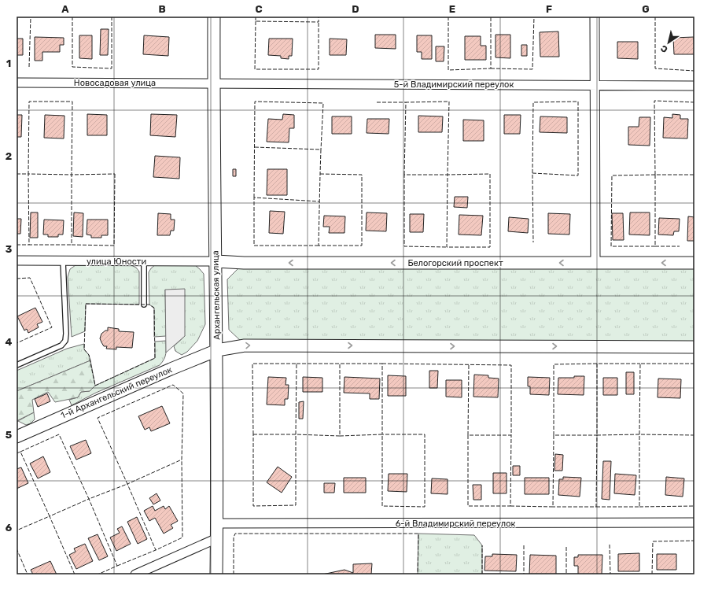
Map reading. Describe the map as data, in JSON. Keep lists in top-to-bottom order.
{
  "streets": {
    "street": [
      "Новосадовая улица",
      "5-й Владимирский переулок",
      "улица Юности",
      "Белогорский проспект",
      "Архангельская улица",
      "1-й Архангельский переулок",
      "6-й Владимирский переулок"
    ]
  },
  "crossings": [
    ["Новосадовая улица", "5-й Владимирский переулок"],
    ["Новосадовая улица", "Архангельская улица"],
    ["5-й Владимирский переулок", "Архангельская улица"],
    ["улица Юности", "Белогорский проспект"],
    ["улица Юности", "Архангельская улица"],
    ["Белогорский проспект", "Архангельская улица"],
    ["Архангельская улица", "1-й Архангельский переулок"],
    ["Архангельская улица", "6-й Владимирский переулок"]
  ],
  "north": "bottom left",
  "grid": {
    "columns": [
      "A",
      "B",
      "C",
      "D",
      "E",
      "F",
      "G"
    ],
    "rows": [
      "1",
      "2",
      "3",
      "4",
      "5",
      "6"
    ]
  }
}
